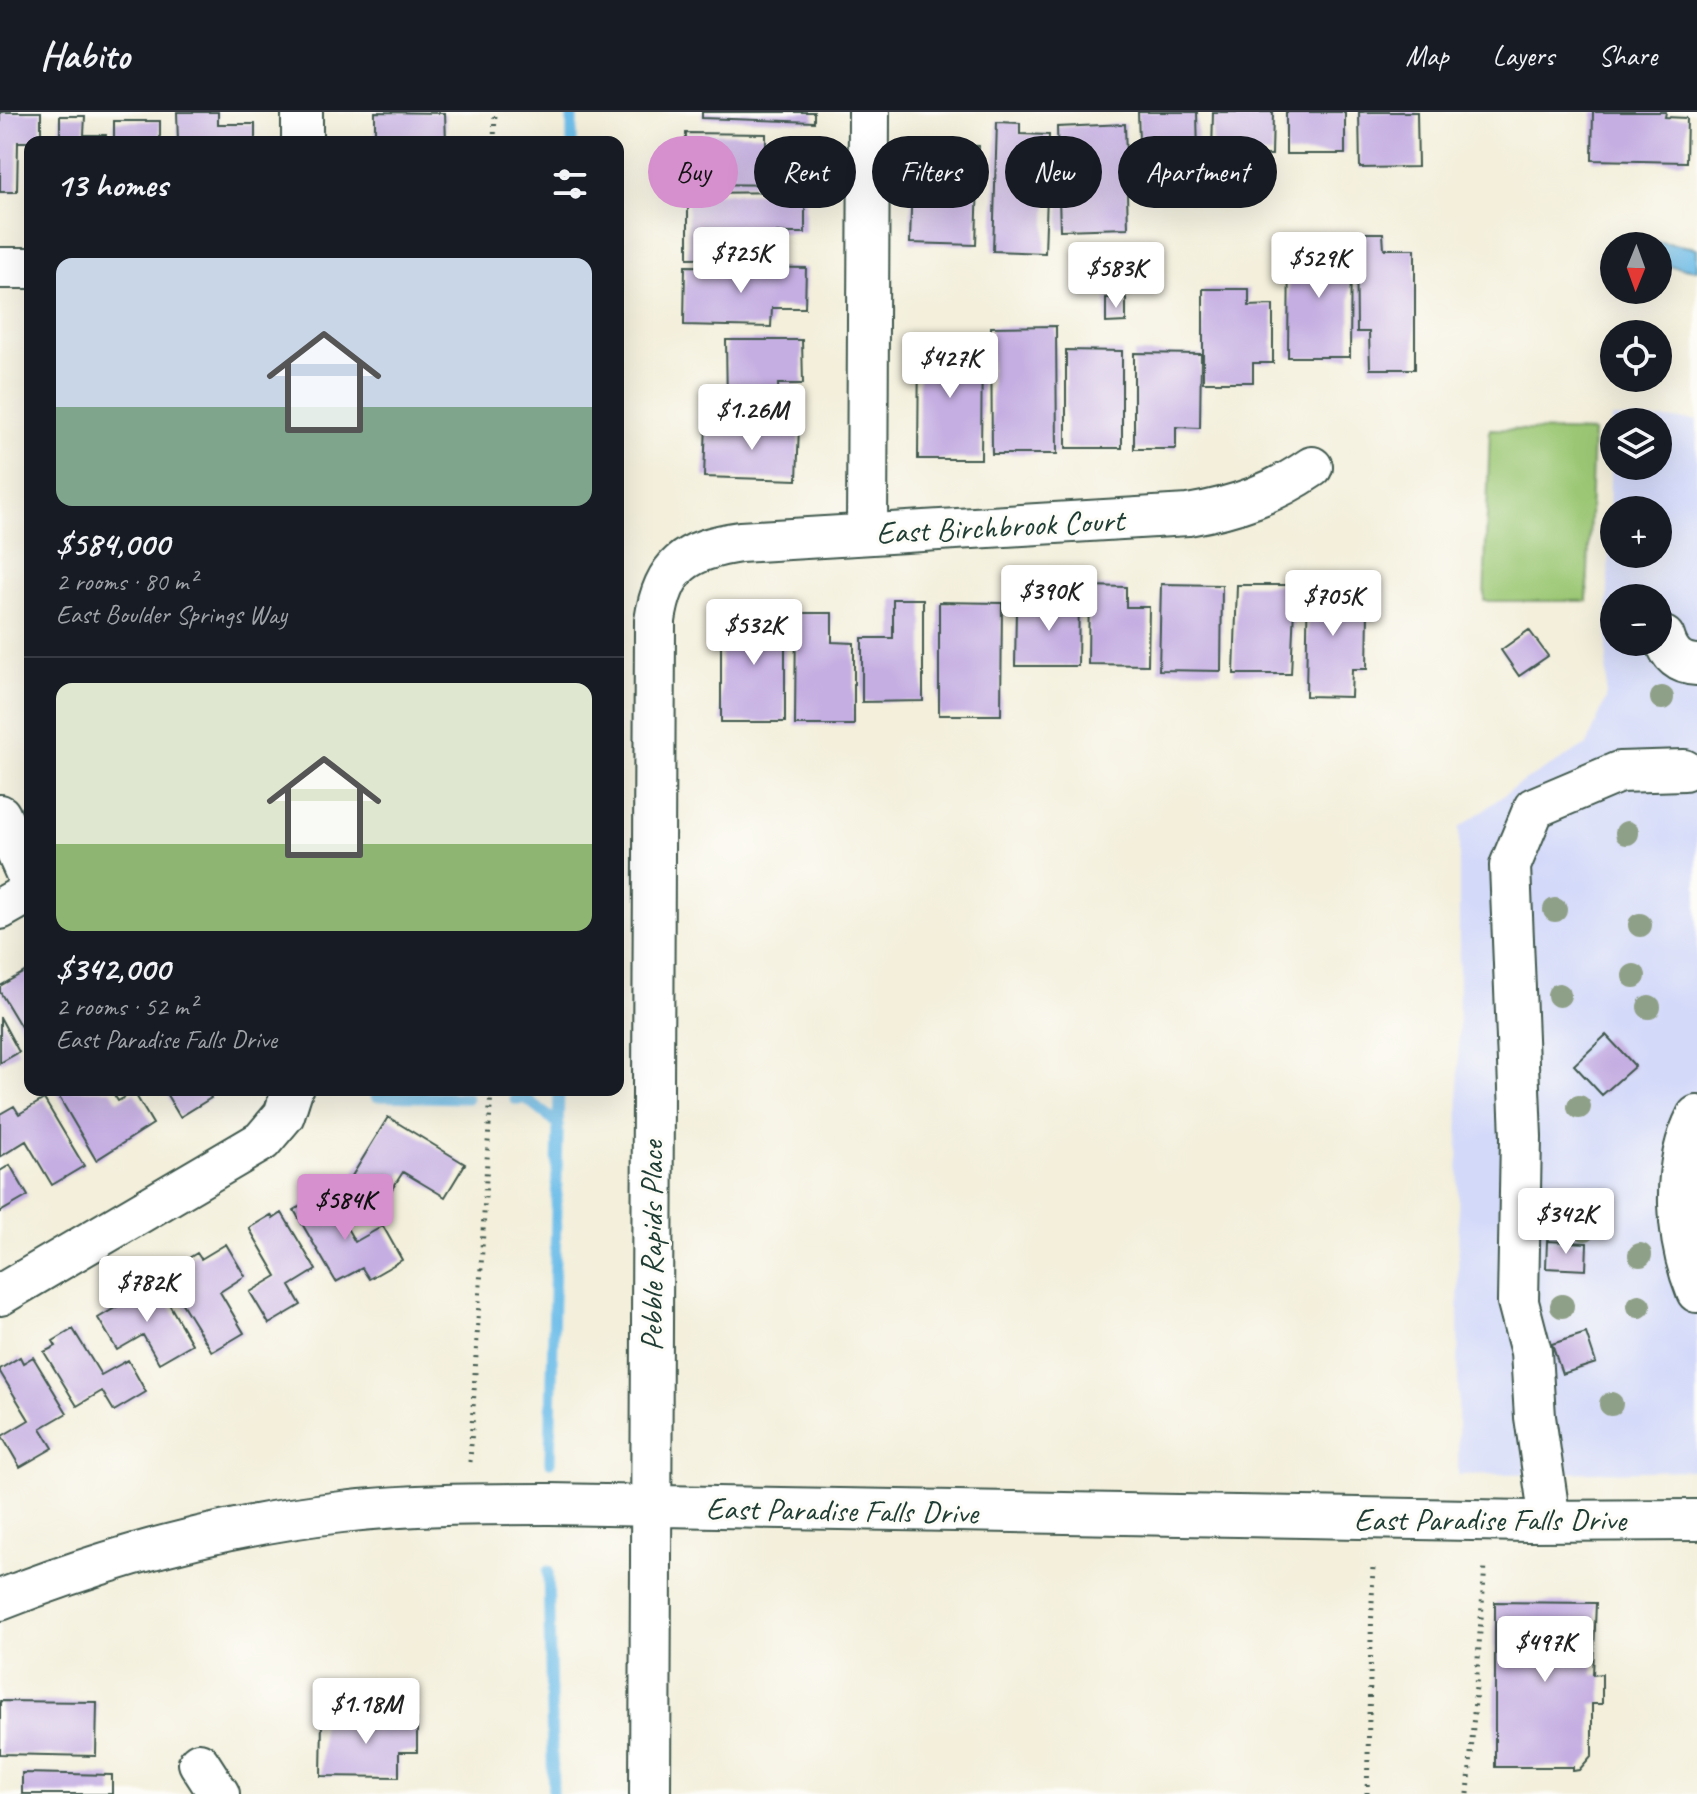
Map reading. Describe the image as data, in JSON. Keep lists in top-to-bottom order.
{
  "streets": {
    "street": ["East Birchbrook Court", "Pebble Rapids Place", "East Paradise Falls Drive"]
  },
  "crossings": [
    ["East Birchbrook Court", "Pebble Rapids Place"],
    ["Pebble Rapids Place", "East Paradise Falls Drive"]
  ],
  "north": "bottom",
  "page": {
    "header": "Habito",
    "nav": ["Map", "Layers", "Share"],
    "chip": [
      "Buy",
      "Rent",
      "Filters",
      "New",
      "Apartment"
    ],
    "heading": "13 homes",
    "price": [
      "$725K",
      "$529K",
      "$583K",
      "$427K",
      "$1.26M",
      "$390K",
      "$705K",
      "$532K",
      "$584K",
      "$342K",
      "$782K",
      "$497K",
      "$1.18M"
    ],
    "map_buttons": ["+", "−"],
    "list": [
      {
        "name": "$584,000",
        "note": "2 rooms · 80 m² · East Boulder Springs Way"
      },
      {
        "name": "$342,000",
        "note": "2 rooms · 52 m² · East Paradise Falls Drive"
      }
    ]
  }
}
